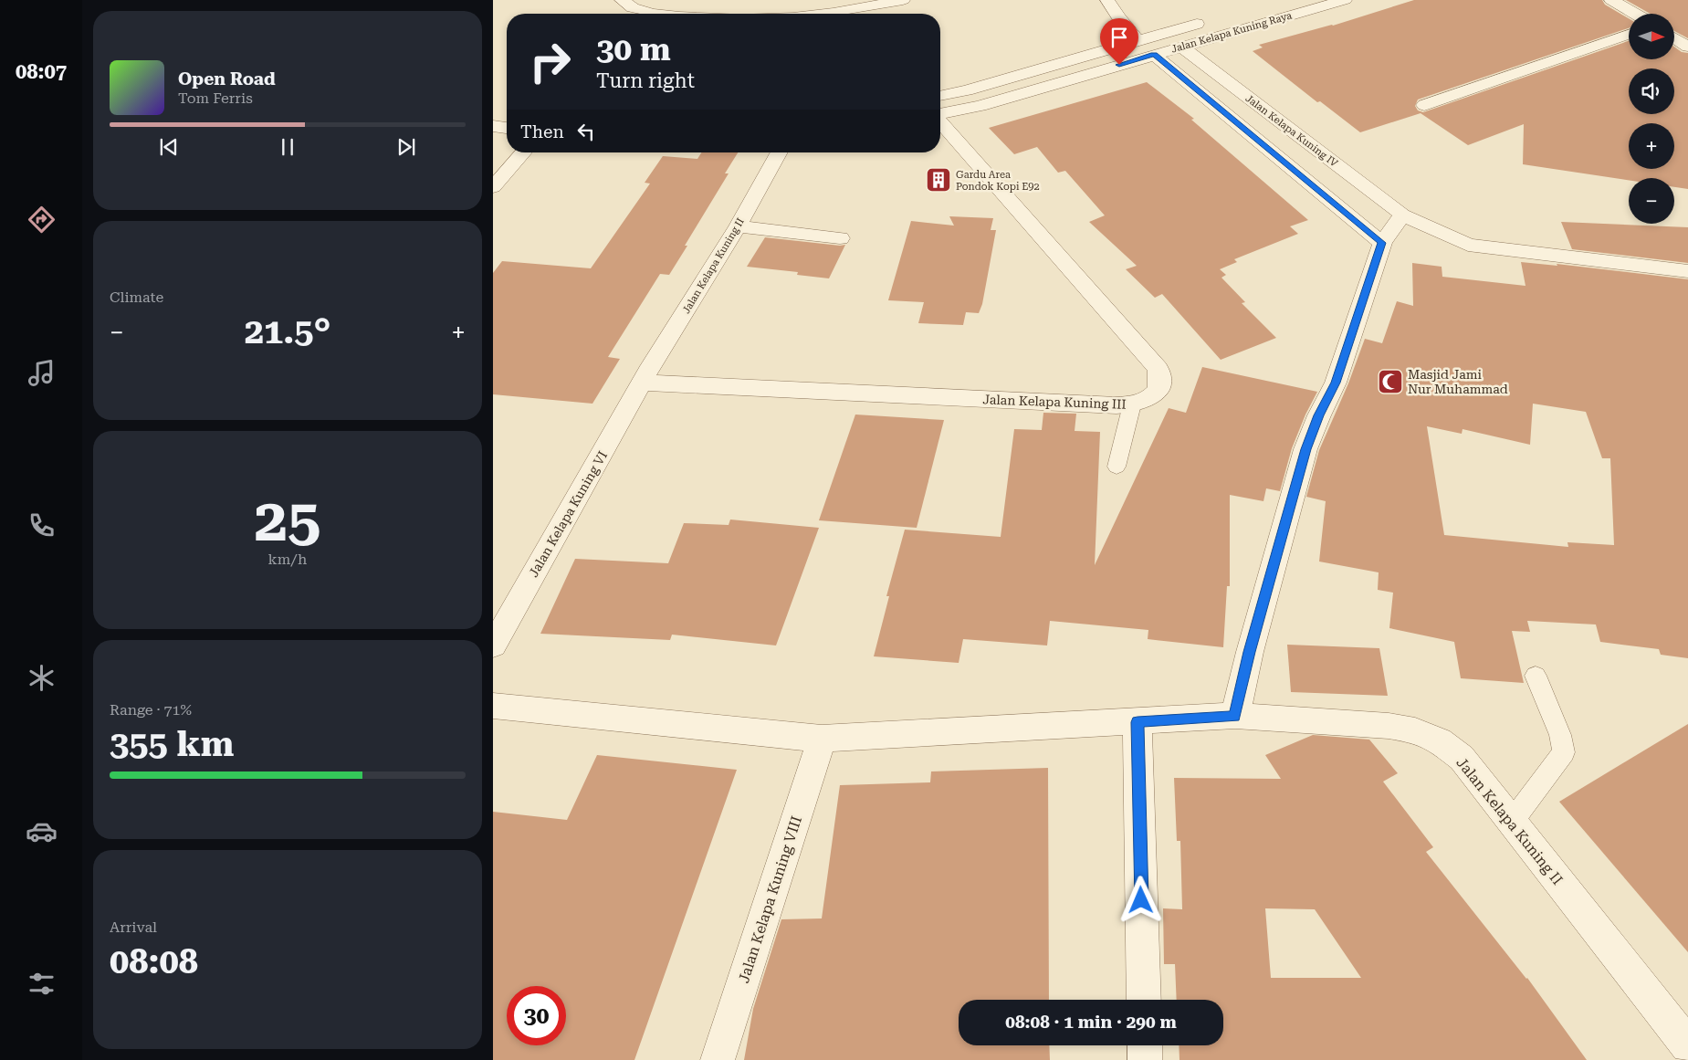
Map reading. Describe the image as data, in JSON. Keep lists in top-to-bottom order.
{
  "streets": {
    "street": [
      "Jalan Kelapa Kuning Raya",
      "Jalan Kelapa Kuning IV",
      "Jalan Kelapa Kuning II",
      "Jalan Kelapa Kuning III",
      "Jalan Kelapa Kuning VI",
      "Jalan Kelapa Kuning VIII"
    ]
  },
  "crossings": [
    ["Jalan Kelapa Kuning Raya", "Jalan Kelapa Kuning IV"],
    ["Jalan Kelapa Kuning II", "Jalan Kelapa Kuning III"],
    ["Jalan Kelapa Kuning II", "Jalan Kelapa Kuning VI"],
    ["Jalan Kelapa Kuning II", "Jalan Kelapa Kuning VIII"],
    ["Jalan Kelapa Kuning III", "Jalan Kelapa Kuning VI"]
  ],
  "places": {
    "building": ["Gardu Area Pondok Kopi E92"],
    "mosque": ["Masjid Jami Nur Muhammad"]
  },
  "north": "right",
  "page": {
    "tabs": "08:07",
    "map_buttons": ["+", "−"],
    "turn": ["30 m", "Turn right"],
    "song": ["Open Road", "Tom Ferris"],
    "then": "Then",
    "tile": [
      "Climate",
      ["25", "km/h"],
      ["Range · 71%", "355 km"],
      ["Arrival", "08:08"]
    ],
    "heat": ["−", "21.5°", "+"],
    "limit": "30",
    "trip": "08:08 · 1 min · 290 m"
  }
}
